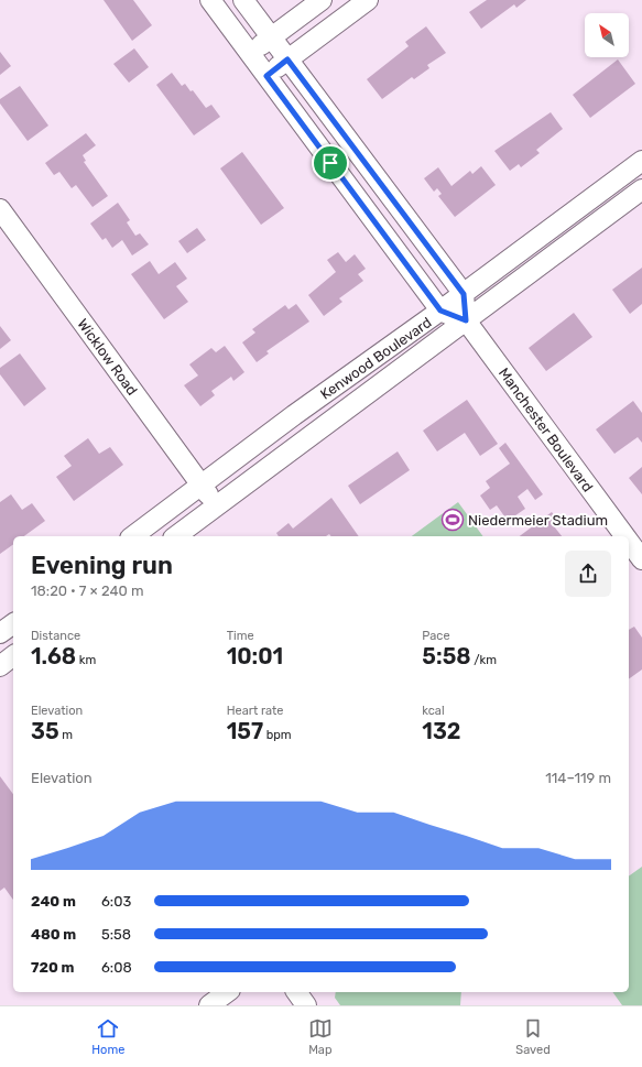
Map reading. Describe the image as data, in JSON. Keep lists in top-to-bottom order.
{
  "streets": {
    "street": ["Wicklow Road", "Kenwood Boulevard", "Manchester Boulevard"]
  },
  "crossings": [
    ["Wicklow Road", "Kenwood Boulevard"],
    ["Kenwood Boulevard", "Manchester Boulevard"]
  ],
  "places": {
    "sports": ["Niedermeier Stadium"]
  },
  "north": "top left",
  "page": {
    "heading": ["Evening run", "18:20 · 7 × 240 m"],
    "stats": [
      ["Distance", "1.68 km"],
      ["Time", "10:01"],
      ["Pace", "5:58 /km"],
      ["Elevation", "35 m"],
      ["Heart rate", "157 bpm"],
      ["kcal", "132"]
    ],
    "chart": ["Elevation", "114–119 m"],
    "list": [
      {
        "name": "240 m",
        "note": "6:03"
      },
      {
        "name": "480 m",
        "note": "5:58"
      },
      {
        "name": "720 m",
        "note": "6:08"
      }
    ],
    "tabs": ["Home", "Map", "Saved"]
  }
}
